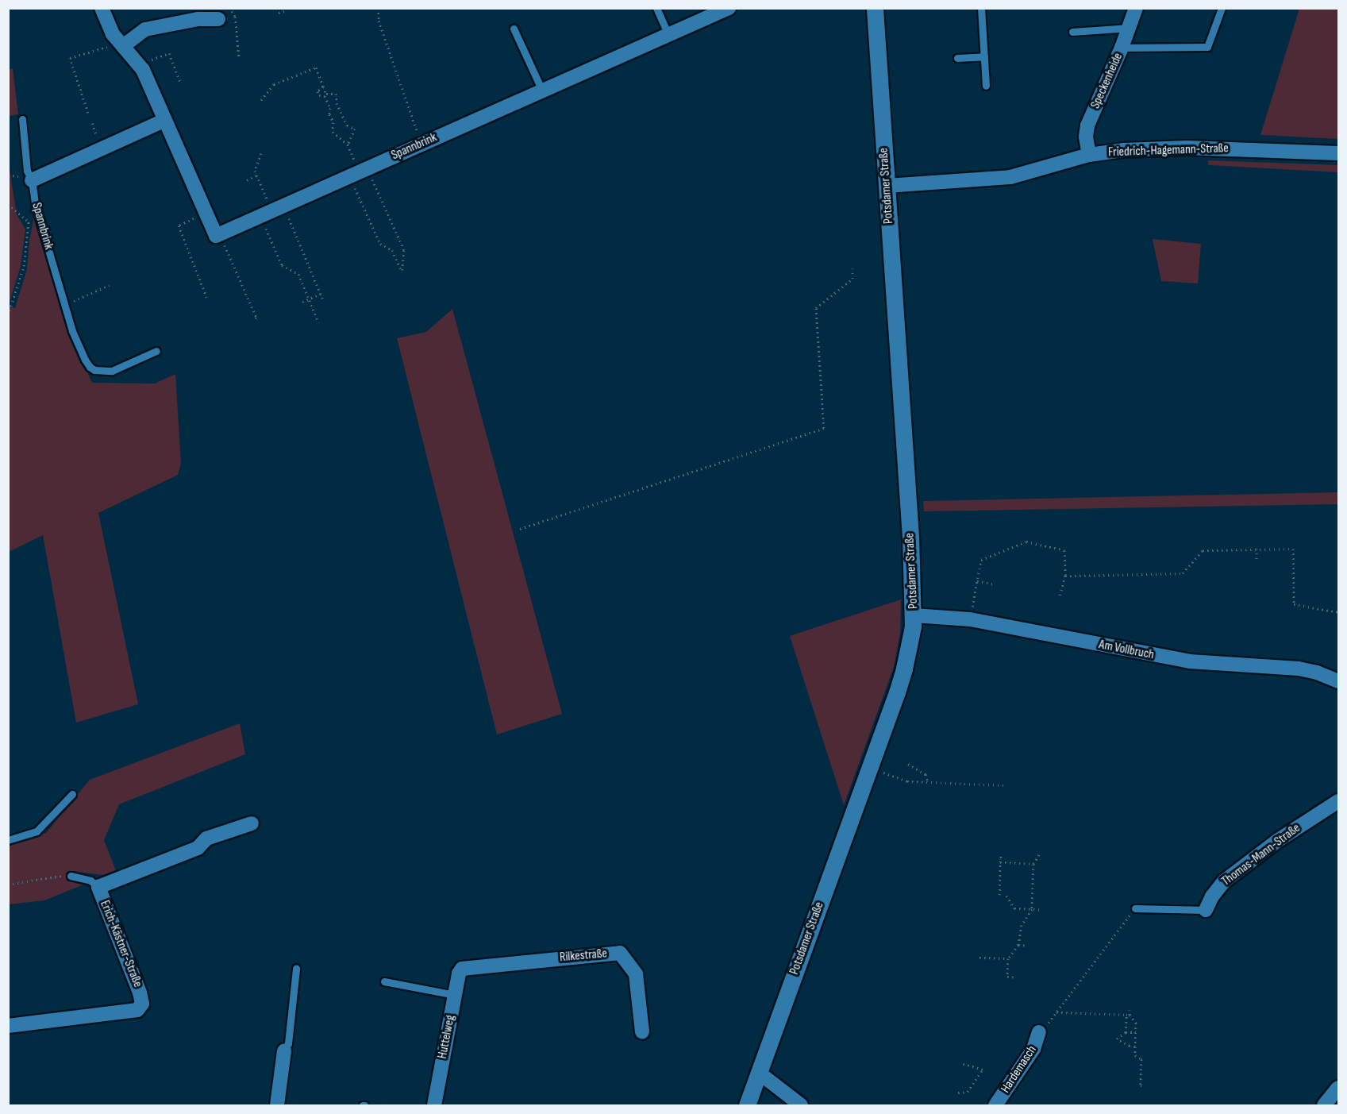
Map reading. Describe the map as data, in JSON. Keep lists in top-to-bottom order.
{
  "streets": {
    "street": [
      "Speckenheide",
      "Spannbrink",
      "Friedrich-Hagemann-Straße",
      "Potsdamer Straße",
      "Am Vollbruch",
      "Thomas-Mann-Straße",
      "Erich-Kästner-Straße",
      "Rilkestraße",
      "Huttelweg",
      "Hardemasch"
    ]
  },
  "crossings": [
    ["Speckenheide", "Friedrich-Hagemann-Straße"],
    ["Friedrich-Hagemann-Straße", "Potsdamer Straße"],
    ["Potsdamer Straße", "Am Vollbruch"],
    ["Rilkestraße", "Huttelweg"]
  ]
}
